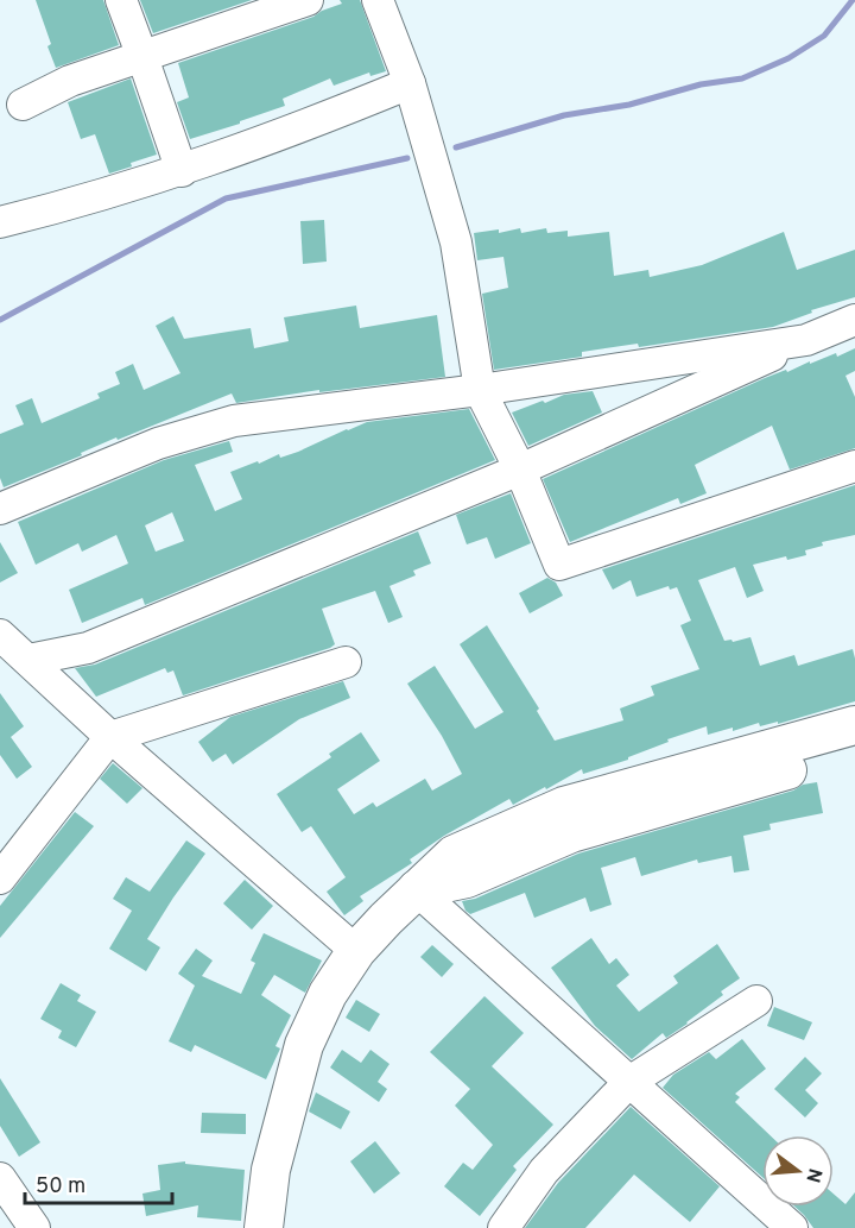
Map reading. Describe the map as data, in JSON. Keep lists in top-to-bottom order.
{
  "scale_bar": "50 m",
  "north": "right"
}
